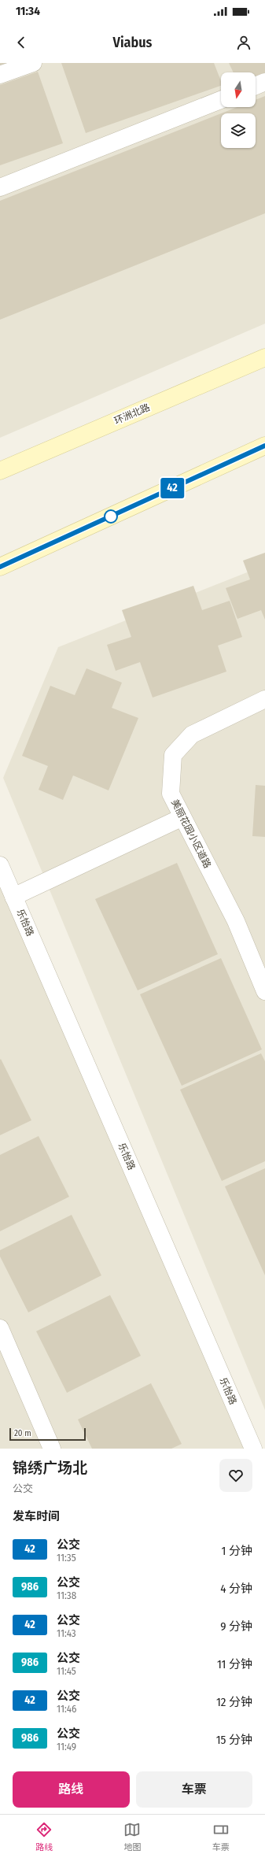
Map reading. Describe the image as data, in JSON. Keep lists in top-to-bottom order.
{
  "streets": {
    "main road": ["环洲北路"],
    "street": ["美丽花园小区道路", "乐怡路"]
  },
  "lines": ["bus line 42"],
  "scale_bar": "20 m",
  "north": "bottom",
  "page": {
    "status": "11:34",
    "header": "Viabus",
    "on_map": "42",
    "scale": "20 m",
    "heading": [
      ["锦绣广场北", "公交"],
      "发车时间"
    ],
    "list": [
      {
        "mark": "42",
        "name": "公交",
        "note": "11:35",
        "value": "1 分钟"
      },
      {
        "mark": "986",
        "name": "公交",
        "note": "11:38",
        "value": "4 分钟"
      },
      {
        "mark": "42",
        "name": "公交",
        "note": "11:43",
        "value": "9 分钟"
      },
      {
        "mark": "986",
        "name": "公交",
        "note": "11:45",
        "value": "11 分钟"
      },
      {
        "mark": "42",
        "name": "公交",
        "note": "11:46",
        "value": "12 分钟"
      },
      {
        "mark": "986",
        "name": "公交",
        "note": "11:49",
        "value": "15 分钟"
      }
    ],
    "buttons": ["路线", "车票"],
    "tabs": ["路线", "地图", "车票"]
  }
}
